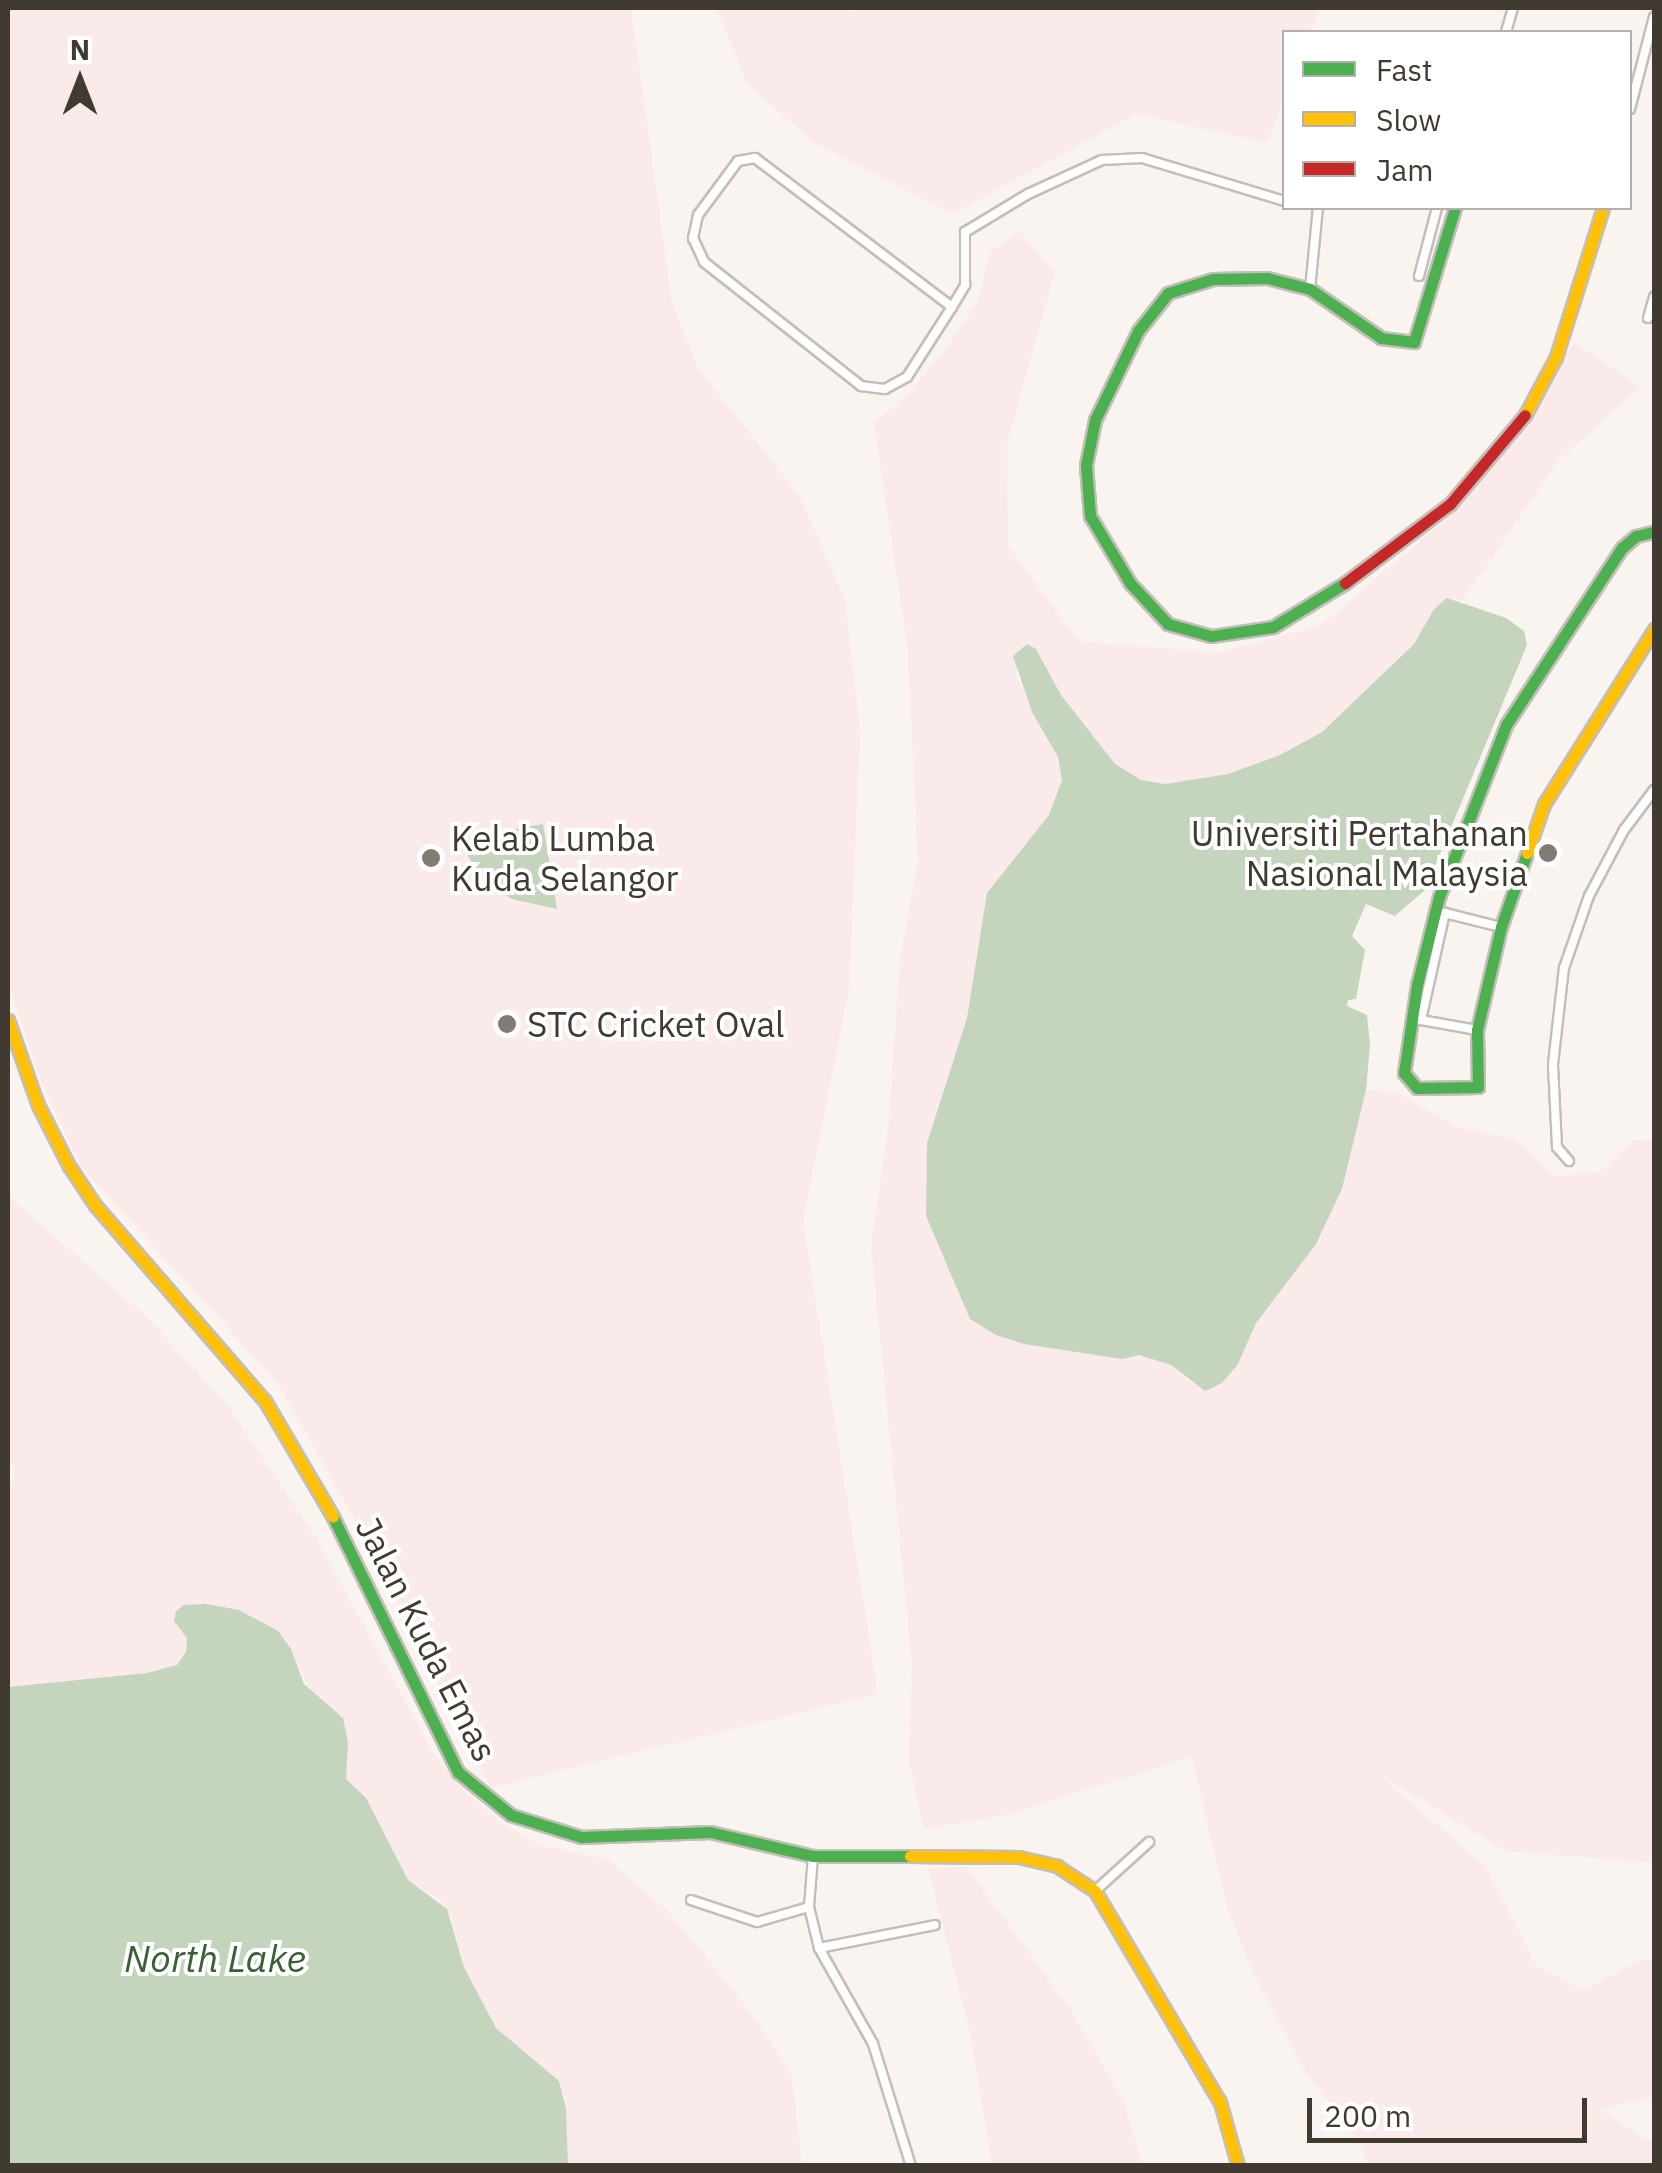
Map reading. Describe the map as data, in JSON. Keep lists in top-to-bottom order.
{
  "streets": {
    "street": ["Jalan Kuda Emas"]
  },
  "water": ["North Lake"],
  "places": ["Universiti Pertahanan Nasional Malaysia", "Kelab Lumba Kuda Selangor", "STC Cricket Oval"],
  "legend": ["Fast", "Slow", "Jam"],
  "scale_bar": "200 m",
  "north": "top"
}
